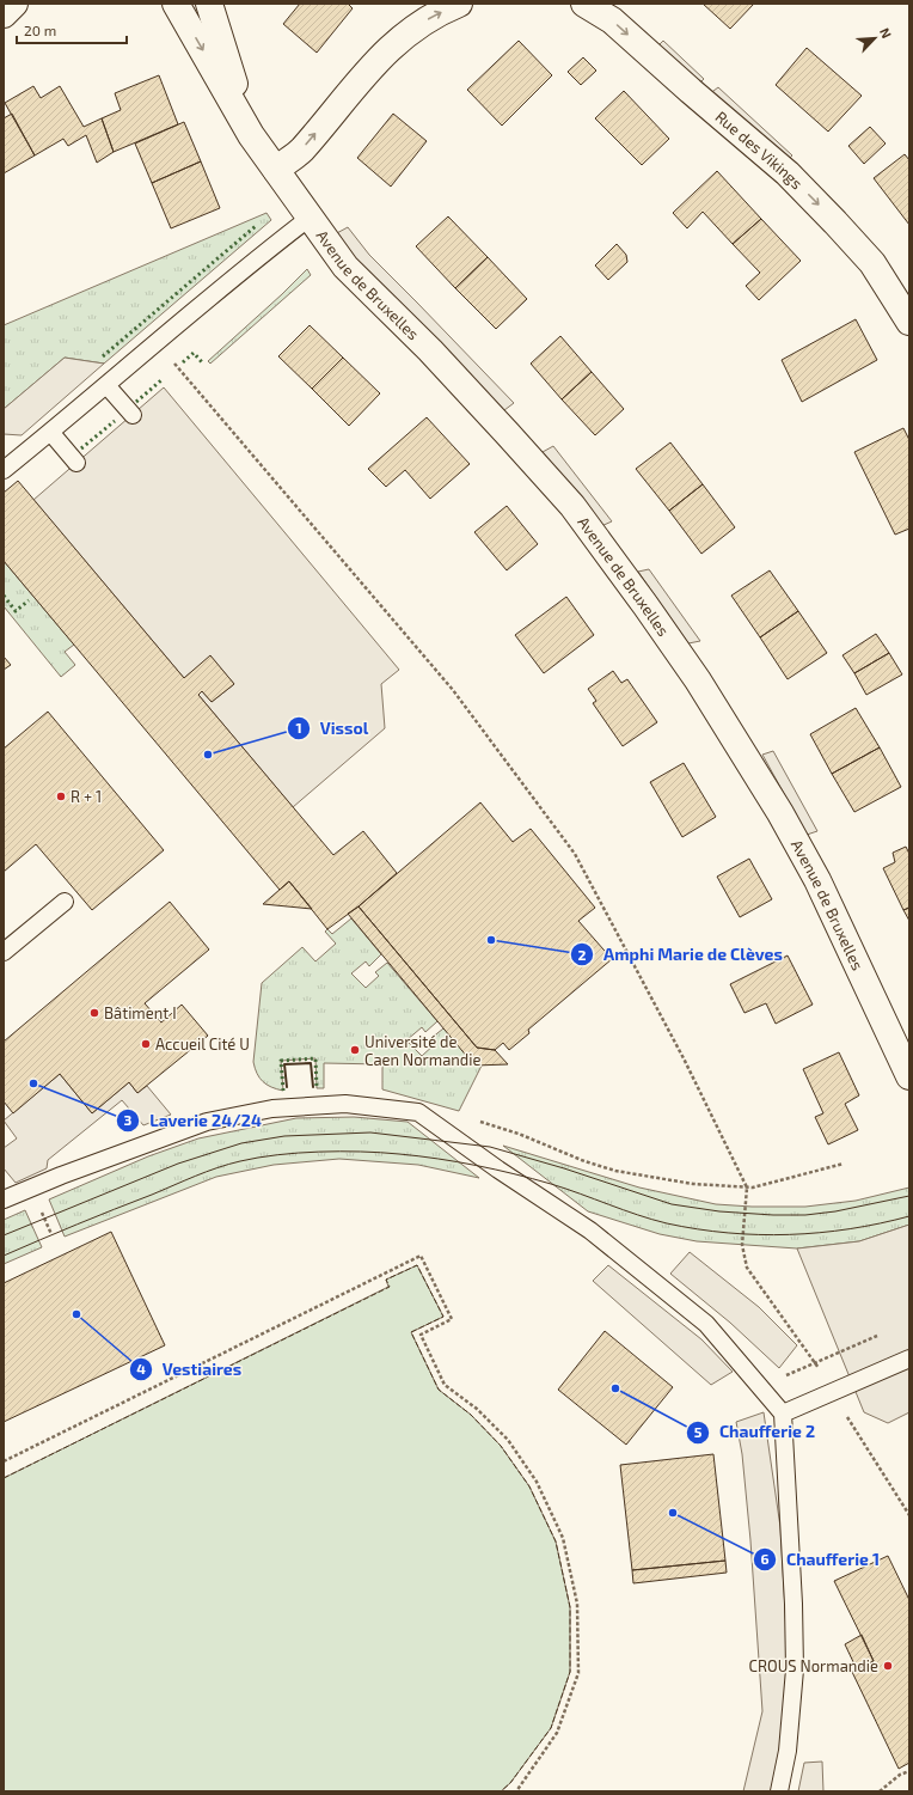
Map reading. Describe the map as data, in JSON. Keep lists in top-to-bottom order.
{
  "streets": {
    "street": ["Rue des Vikings", "Avenue de Bruxelles"]
  },
  "one_way": ["Rue des Vikings"],
  "places": [
    "Vissol",
    "R + 1",
    "Amphi Marie de Clèves",
    "Bâtiment I",
    "Accueil Cité U",
    "Université de Caen Normandie",
    "Laverie 24/24",
    "Vestiaires",
    "Chaufferie 2",
    "Chaufferie 1",
    "CROUS Normandie"
  ],
  "scale_bar": "20 m",
  "north": "top right"
}
